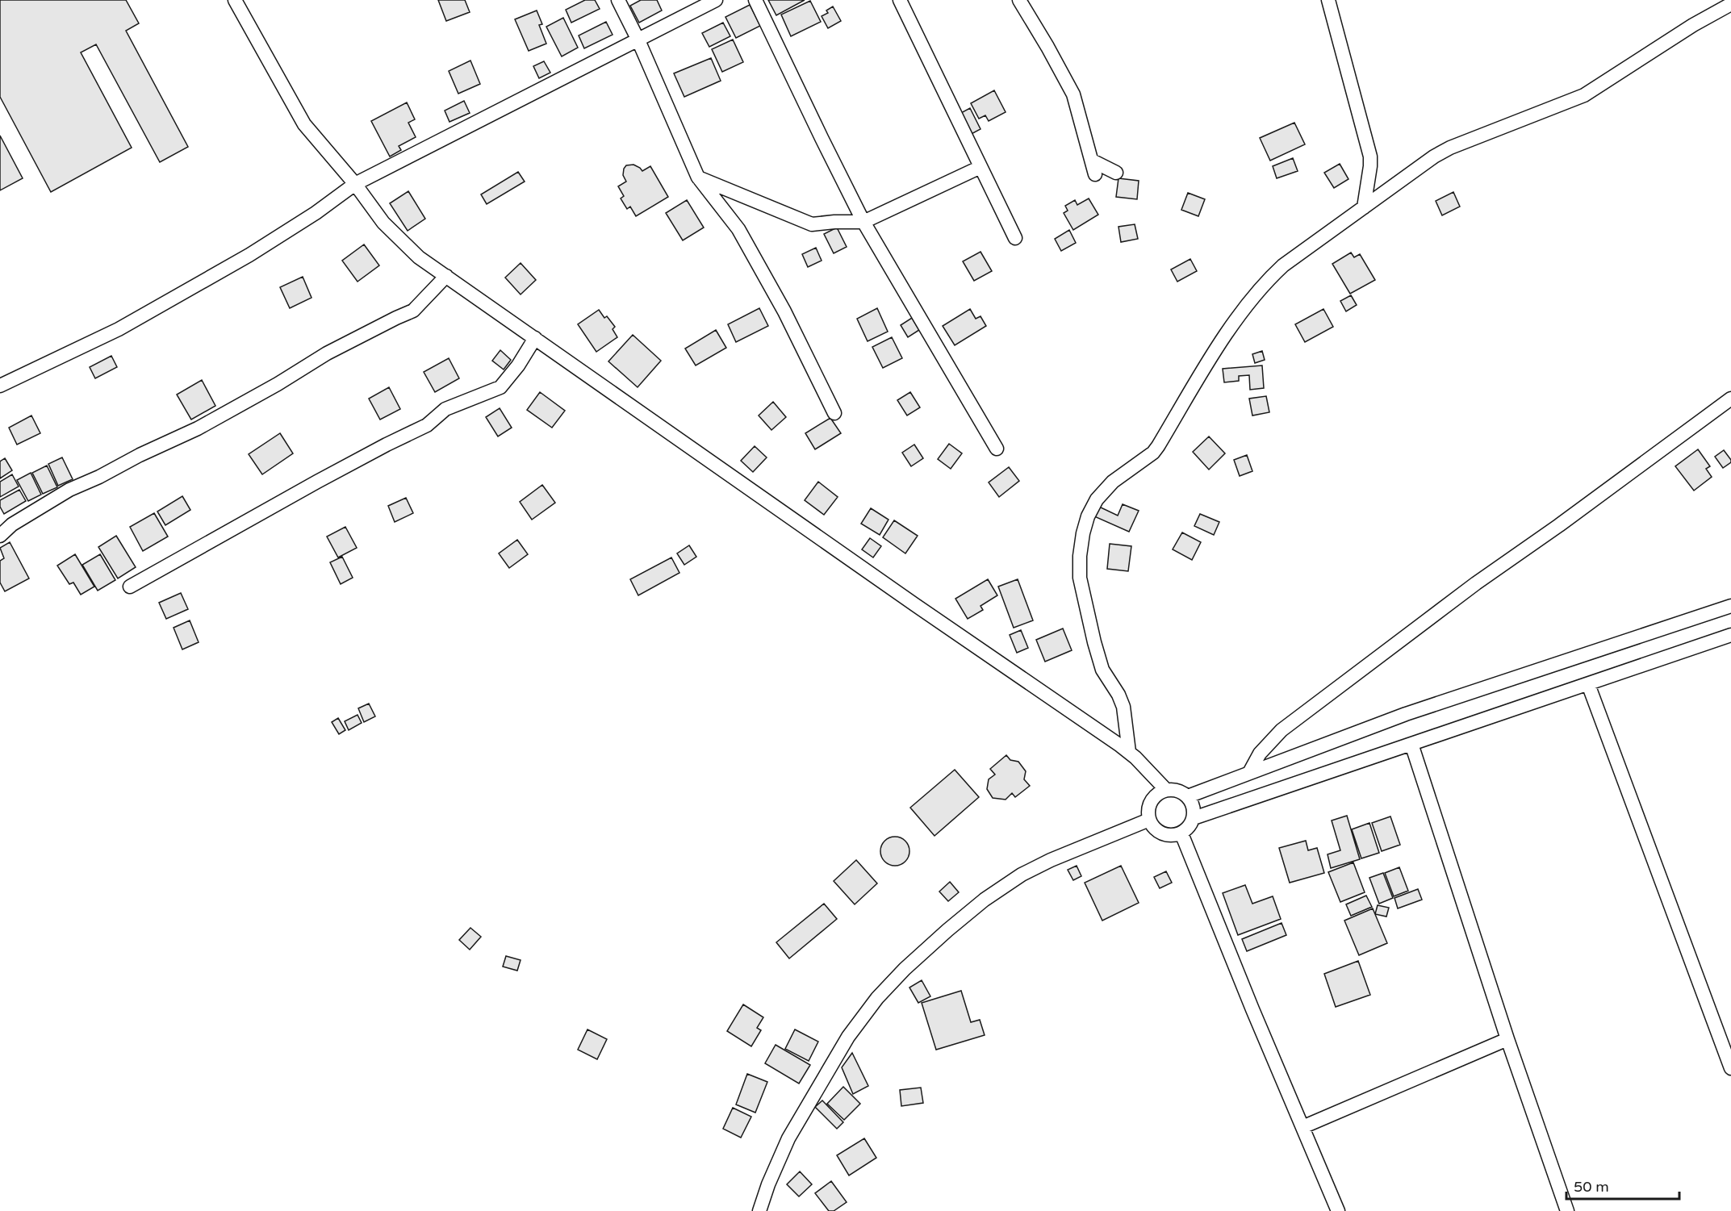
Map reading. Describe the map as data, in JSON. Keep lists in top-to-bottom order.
{
  "scale_bar": "50 m"
}
